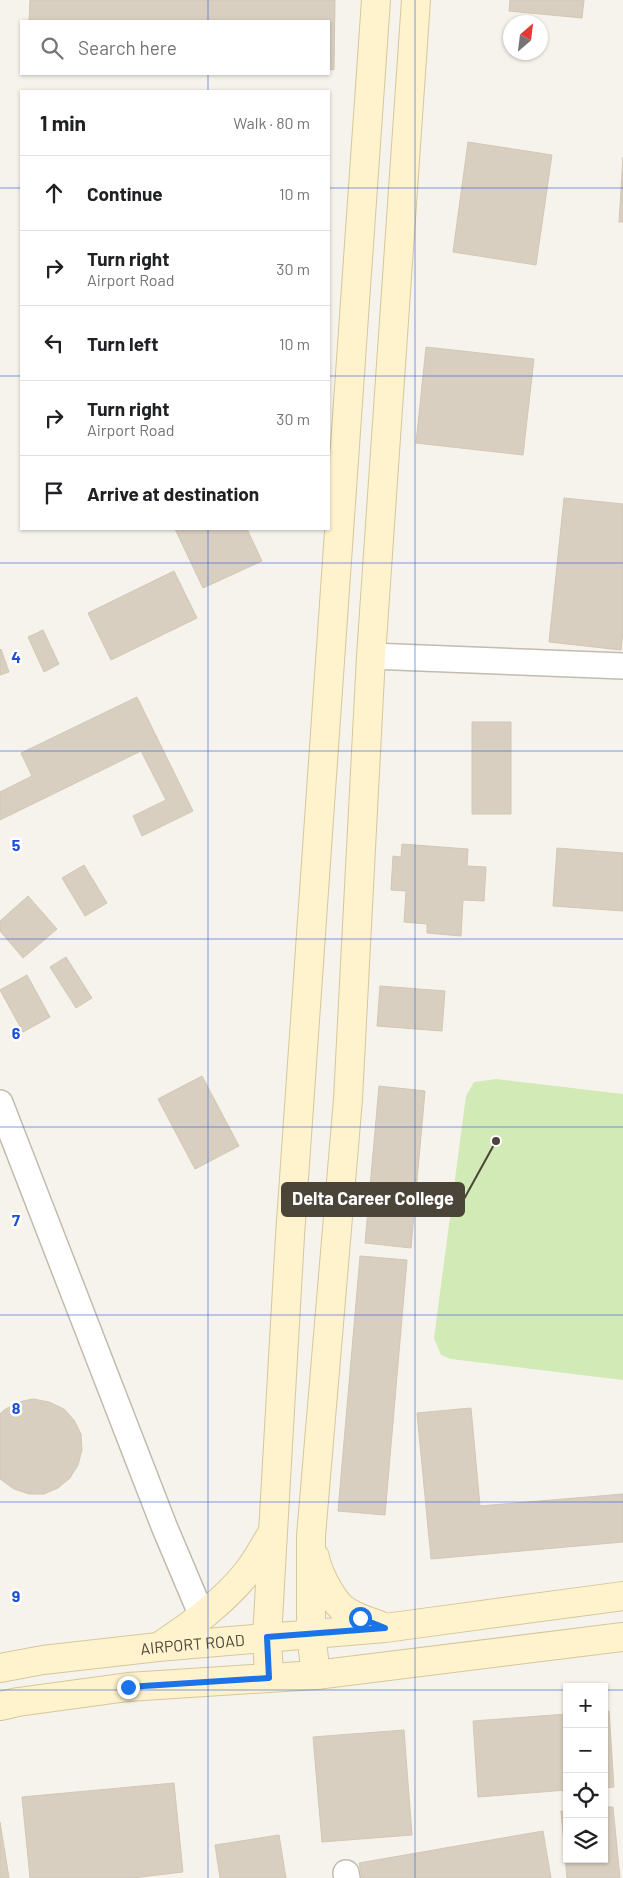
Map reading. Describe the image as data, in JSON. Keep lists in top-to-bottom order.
{
  "streets": {
    "street": ["AIRPORT ROAD"]
  },
  "places": ["Delta Career College"],
  "north": "top right",
  "page": {
    "search": "Search here",
    "heading": ["1 min", "Walk · 80 m"],
    "list": [
      ["Continue", "10 m"],
      ["Turn right", "Airport Road", "30 m"],
      ["Turn left", "10 m"],
      ["Turn right", "Airport Road", "30 m"],
      "Arrive at destination"
    ],
    "map_buttons": ["+", "−"]
  },
  "grid": {
    "rows": [
      "4",
      "5",
      "6",
      "7",
      "8",
      "9"
    ]
  }
}
